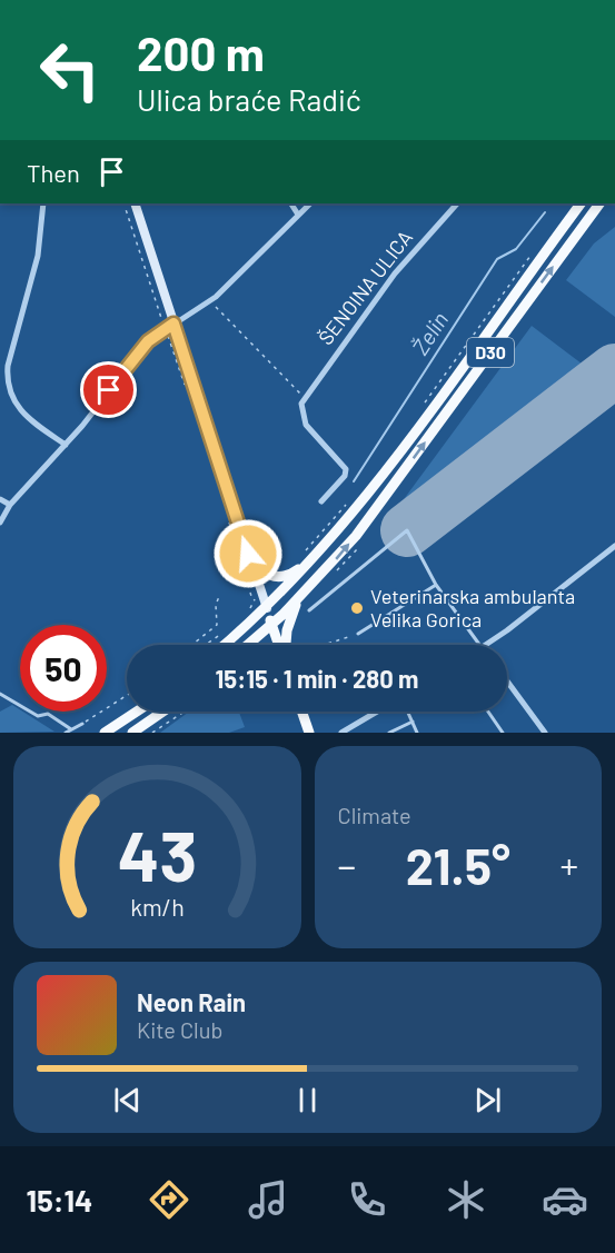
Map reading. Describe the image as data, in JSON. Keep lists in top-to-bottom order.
{
  "streets": {
    "main road": ["D30"],
    "street": ["ŠENOINA ULICA"]
  },
  "water": ["Želin"],
  "places": ["Veterinarska ambulanta Velika Gorica"],
  "page": {
    "turn": ["200 m", "Ulica braće Radić"],
    "then": "Then",
    "limit": "50",
    "trip": "15:15 · 1 min · 280 m",
    "tile": "Climate",
    "heat": ["−", "21.5°", "+"],
    "song": ["Neon Rain", "Kite Club"],
    "tabs": "15:14",
    "gauge": ["43", "km/h"]
  }
}
